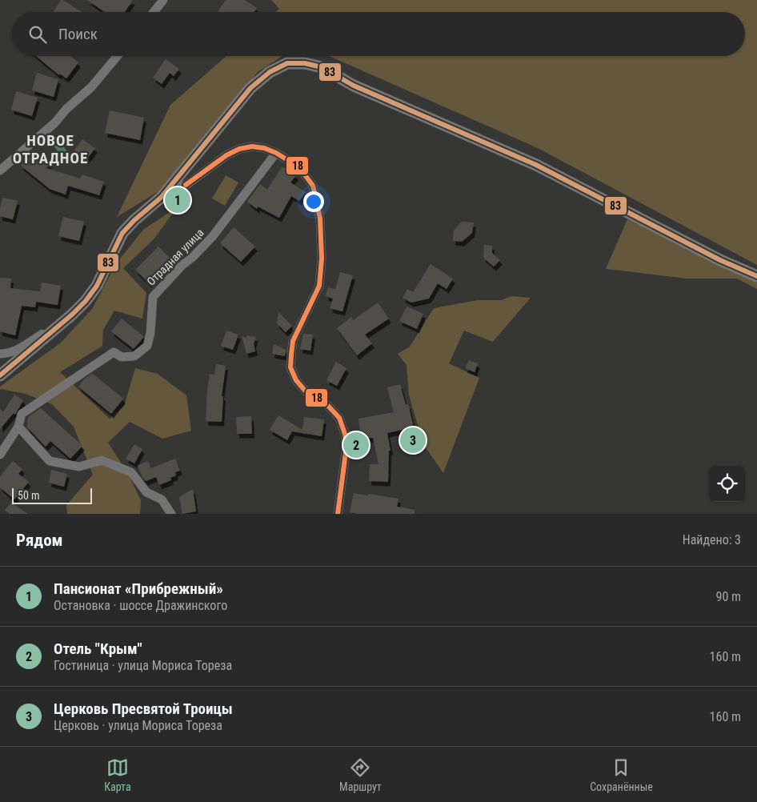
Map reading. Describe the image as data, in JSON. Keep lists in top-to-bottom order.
{
  "streets": {
    "street": ["Отрадная улица"]
  },
  "districts": ["НОВОЕ ОТРАДНОЕ"],
  "lines": ["transit line 83", "transit line 18"],
  "scale_bar": "50 m",
  "page": {
    "search": "Поиск",
    "pins": ["1", "3", "2"],
    "scale": "50 m",
    "heading": ["Рядом", "Найдено: 3"],
    "list": [
      {
        "mark": "1",
        "name": "Пансионат «Прибрежный»",
        "note": "Остановка · шоссе Дражинского",
        "value": "90 m"
      },
      {
        "mark": "2",
        "name": "Отель \"Крым\"",
        "note": "Гостиница · улица Мориса Тореза",
        "value": "160 m"
      },
      {
        "mark": "3",
        "name": "Церковь Пресвятой Троицы",
        "note": "Церковь · улица Мориса Тореза",
        "value": "160 m"
      }
    ],
    "nav": ["Карта", "Маршрут", "Сохранённые"]
  }
}
